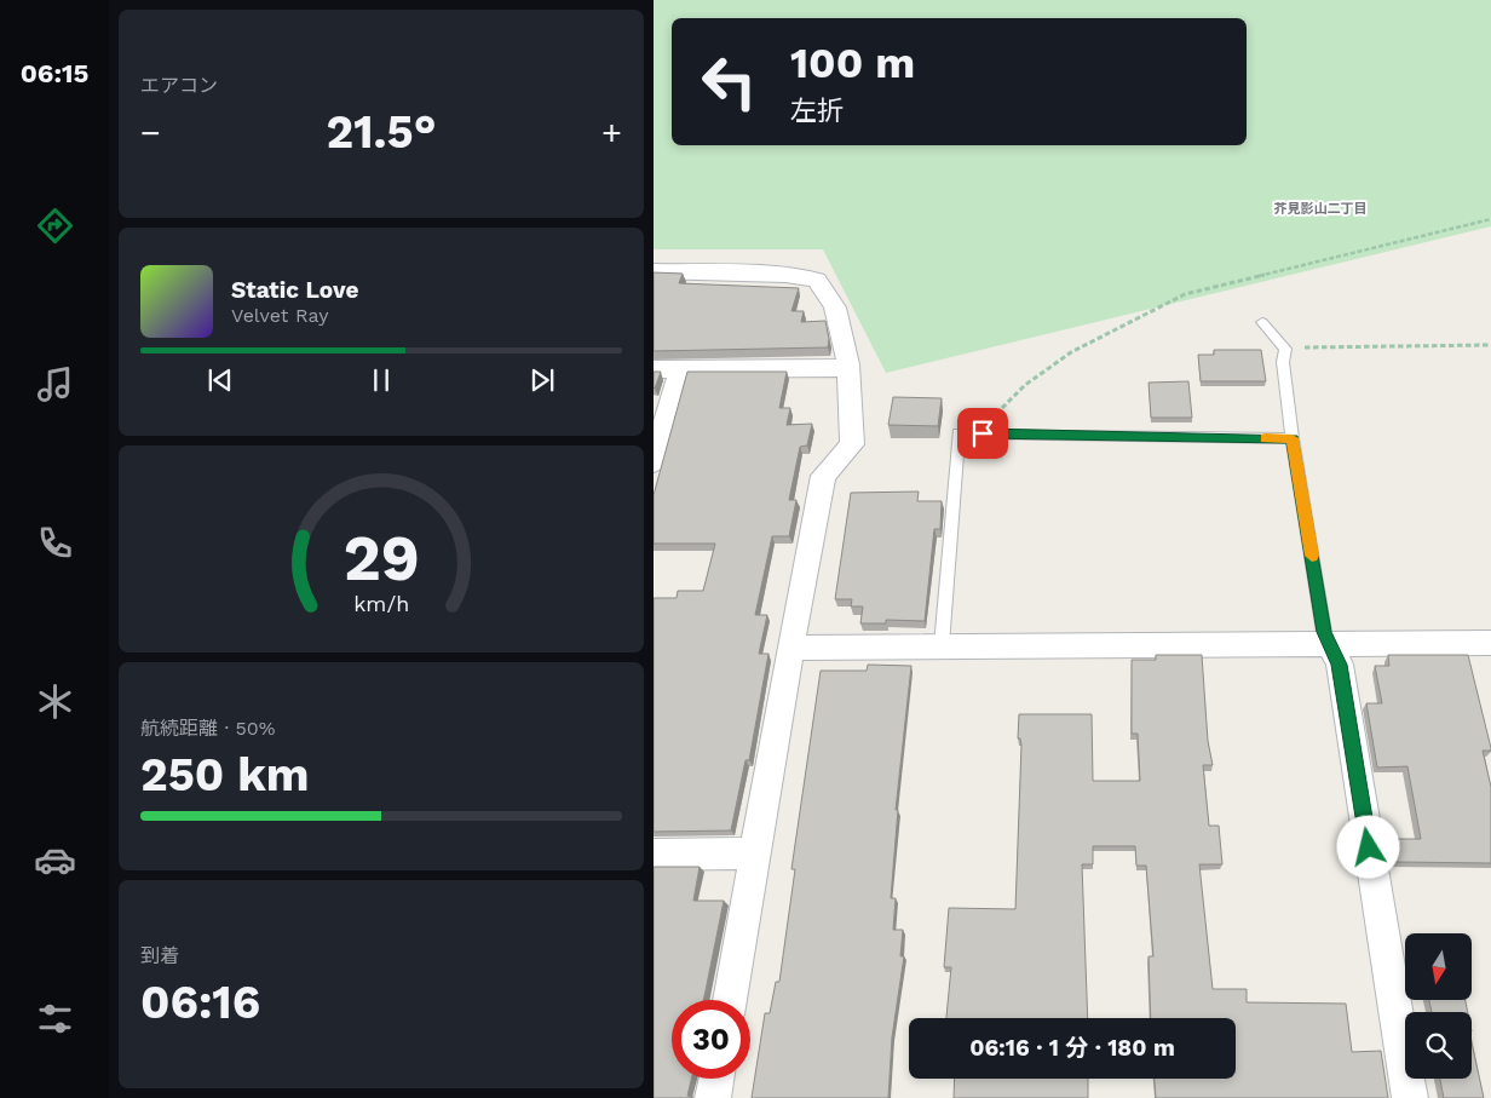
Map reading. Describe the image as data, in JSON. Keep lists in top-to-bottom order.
{
  "districts": ["芥見影山二丁目"],
  "north": "bottom",
  "page": {
    "tabs": "06:15",
    "tile": [
      "エアコン",
      ["航続距離 · 50%", "250 km"],
      ["到着", "06:16"]
    ],
    "turn": ["100 m", "左折"],
    "heat": ["−", "21.5°", "+"],
    "song": ["Static Love", "Velvet Ray"],
    "limit": "30",
    "trip": "06:16 · 1 分 · 180 m",
    "gauge": ["29", "km/h"]
  }
}
